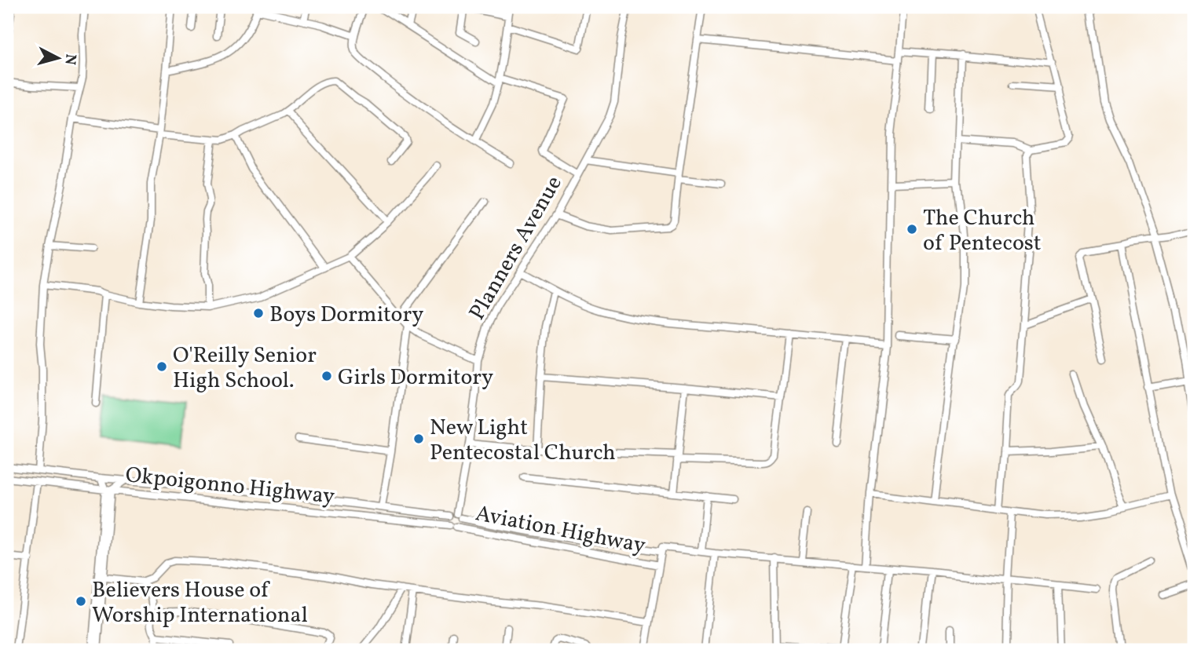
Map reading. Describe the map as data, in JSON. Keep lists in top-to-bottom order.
{
  "streets": {
    "street": ["Planners Avenue", "Okpoigonno Highway", "Aviation Highway"]
  },
  "crossings": [
    ["Planners Avenue", "Okpoigonno Highway"],
    ["Planners Avenue", "Aviation Highway"],
    ["Okpoigonno Highway", "Aviation Highway"]
  ],
  "places": [
    "The Church of Pentecost",
    "Boys Dormitory",
    "O'Reilly Senior High School.",
    "Girls Dormitory",
    "New Light Pentecostal Church",
    "Believers House of Worship International"
  ],
  "north": "right"
}
